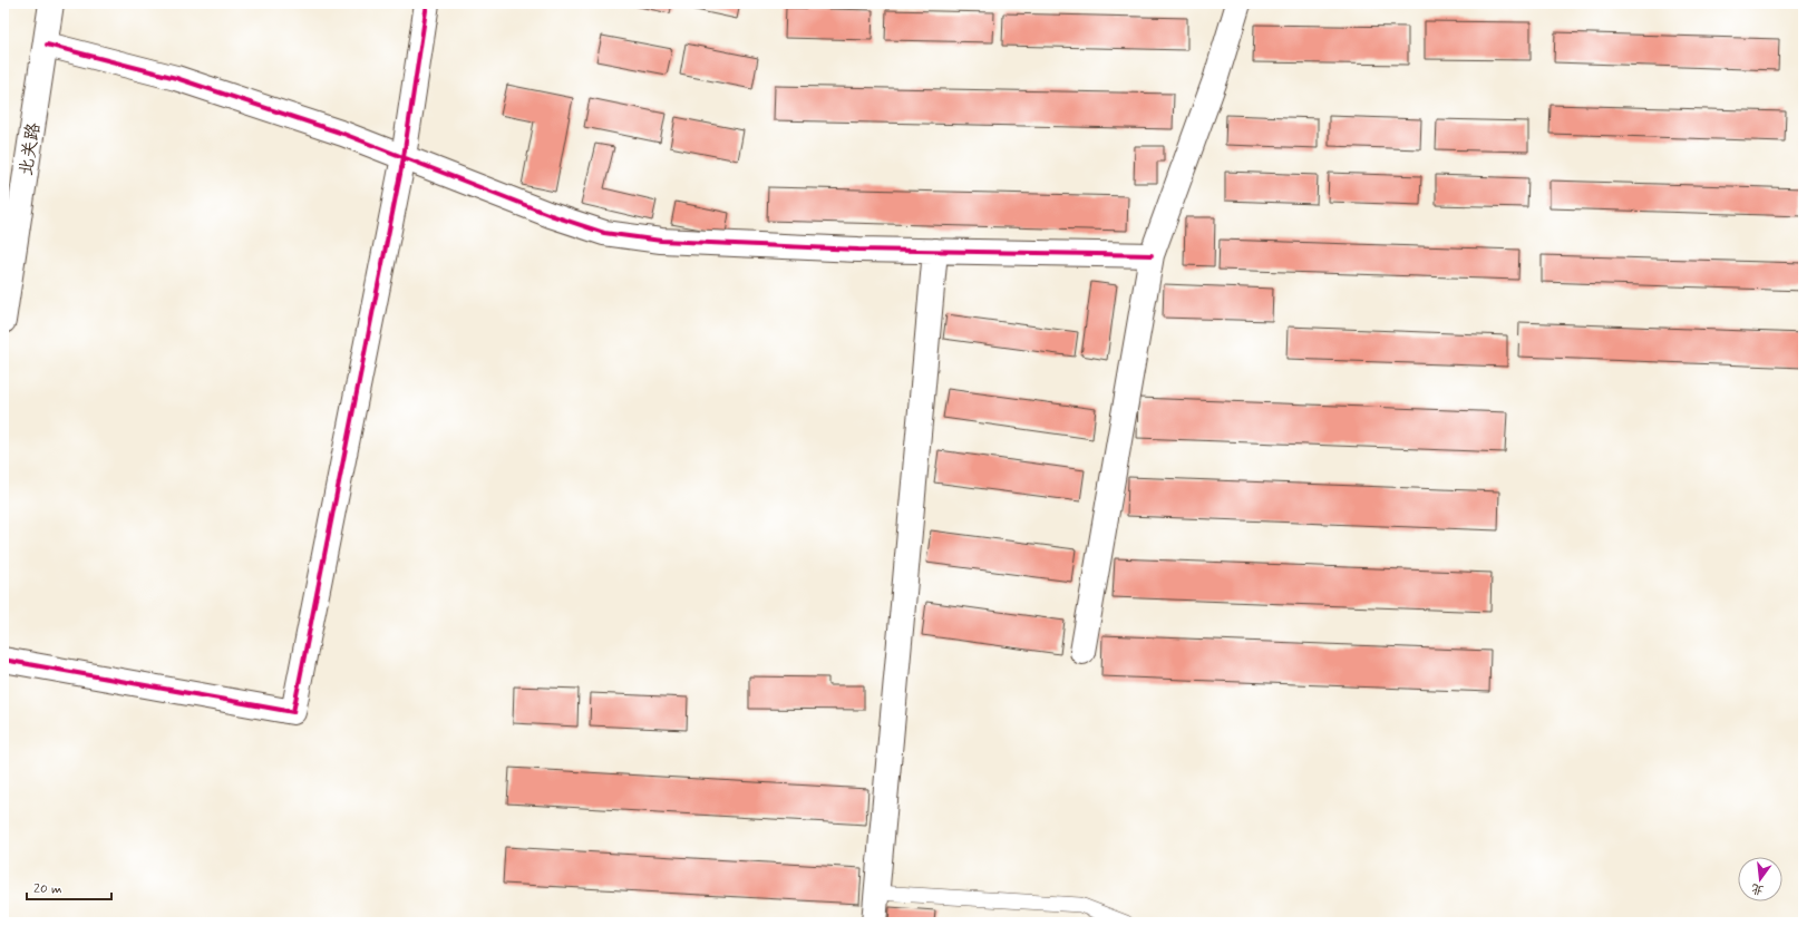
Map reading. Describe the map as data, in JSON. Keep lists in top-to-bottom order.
{
  "streets": {
    "street": ["北关路"]
  },
  "scale_bar": "20 m",
  "north": "bottom"
}
